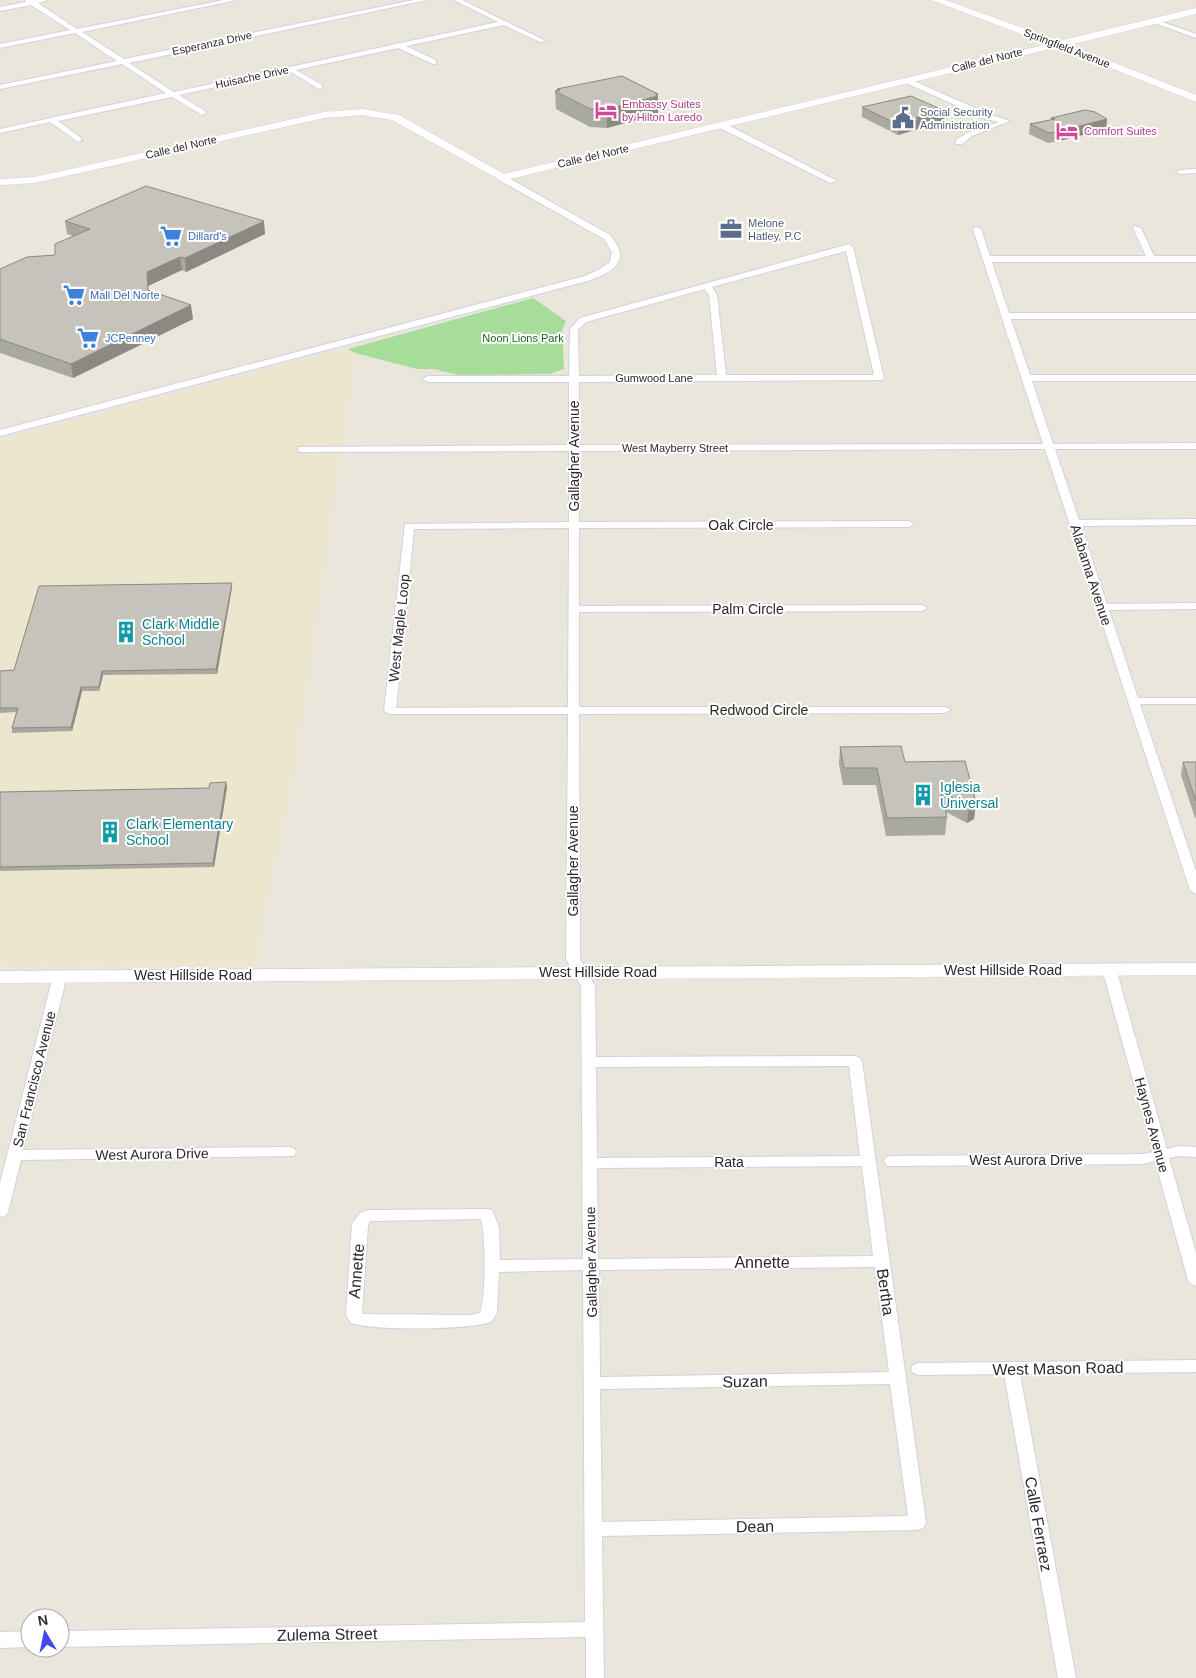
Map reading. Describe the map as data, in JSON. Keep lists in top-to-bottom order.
{
  "streets": {
    "street": [
      "Esperanza Drive",
      "Springfield Avenue",
      "Calle del Norte",
      "Huisache Drive",
      "Gumwood Lane",
      "West Mayberry Street",
      "Gallagher Avenue",
      "Oak Circle",
      "Alabama Avenue",
      "Palm Circle",
      "West Maple Loop",
      "Redwood Circle",
      "West Hillside Road",
      "San Francisco Avenue",
      "Haynes Avenue",
      "West Aurora Drive",
      "Rata",
      "Annette",
      "Bertha",
      "West Mason Road",
      "Suzan",
      "Calle Ferraez",
      "Dean",
      "Zulema Street"
    ]
  },
  "crossings": [
    ["Springfield Avenue", "Calle del Norte"],
    ["Gumwood Lane", "Gallagher Avenue"],
    ["West Mayberry Street", "Gallagher Avenue"],
    ["West Mayberry Street", "Alabama Avenue"],
    ["Gallagher Avenue", "Oak Circle"],
    ["Gallagher Avenue", "Palm Circle"],
    ["Gallagher Avenue", "West Maple Loop"],
    ["Gallagher Avenue", "Redwood Circle"],
    ["Gallagher Avenue", "West Hillside Road"],
    ["Gallagher Avenue", "Rata"],
    ["Gallagher Avenue", "Annette"],
    ["Gallagher Avenue", "Bertha"],
    ["Gallagher Avenue", "Suzan"],
    ["Gallagher Avenue", "Dean"],
    ["Gallagher Avenue", "Zulema Street"],
    ["Oak Circle", "West Maple Loop"],
    ["West Maple Loop", "Redwood Circle"],
    ["West Hillside Road", "San Francisco Avenue"],
    ["West Hillside Road", "Haynes Avenue"],
    ["San Francisco Avenue", "West Aurora Drive"],
    ["Haynes Avenue", "West Aurora Drive"],
    ["Rata", "Bertha"],
    ["Annette", "Bertha"],
    ["Bertha", "Suzan"],
    ["Bertha", "Dean"],
    ["West Mason Road", "Calle Ferraez"]
  ],
  "parks": ["Noon Lions Park"],
  "places": {
    "hotel": ["Embassy Suites by Hilton Laredo", "Comfort Suites"],
    "public building": ["Social Security Administration"],
    "office": ["Melone Hatley, P.C"],
    "supermarket": ["Dillard's", "Mall Del Norte", "JCPenney"],
    "building": ["Clark Middle School", "Iglesia Universal", "Clark Elementary School"]
  },
  "north": "top"
}
